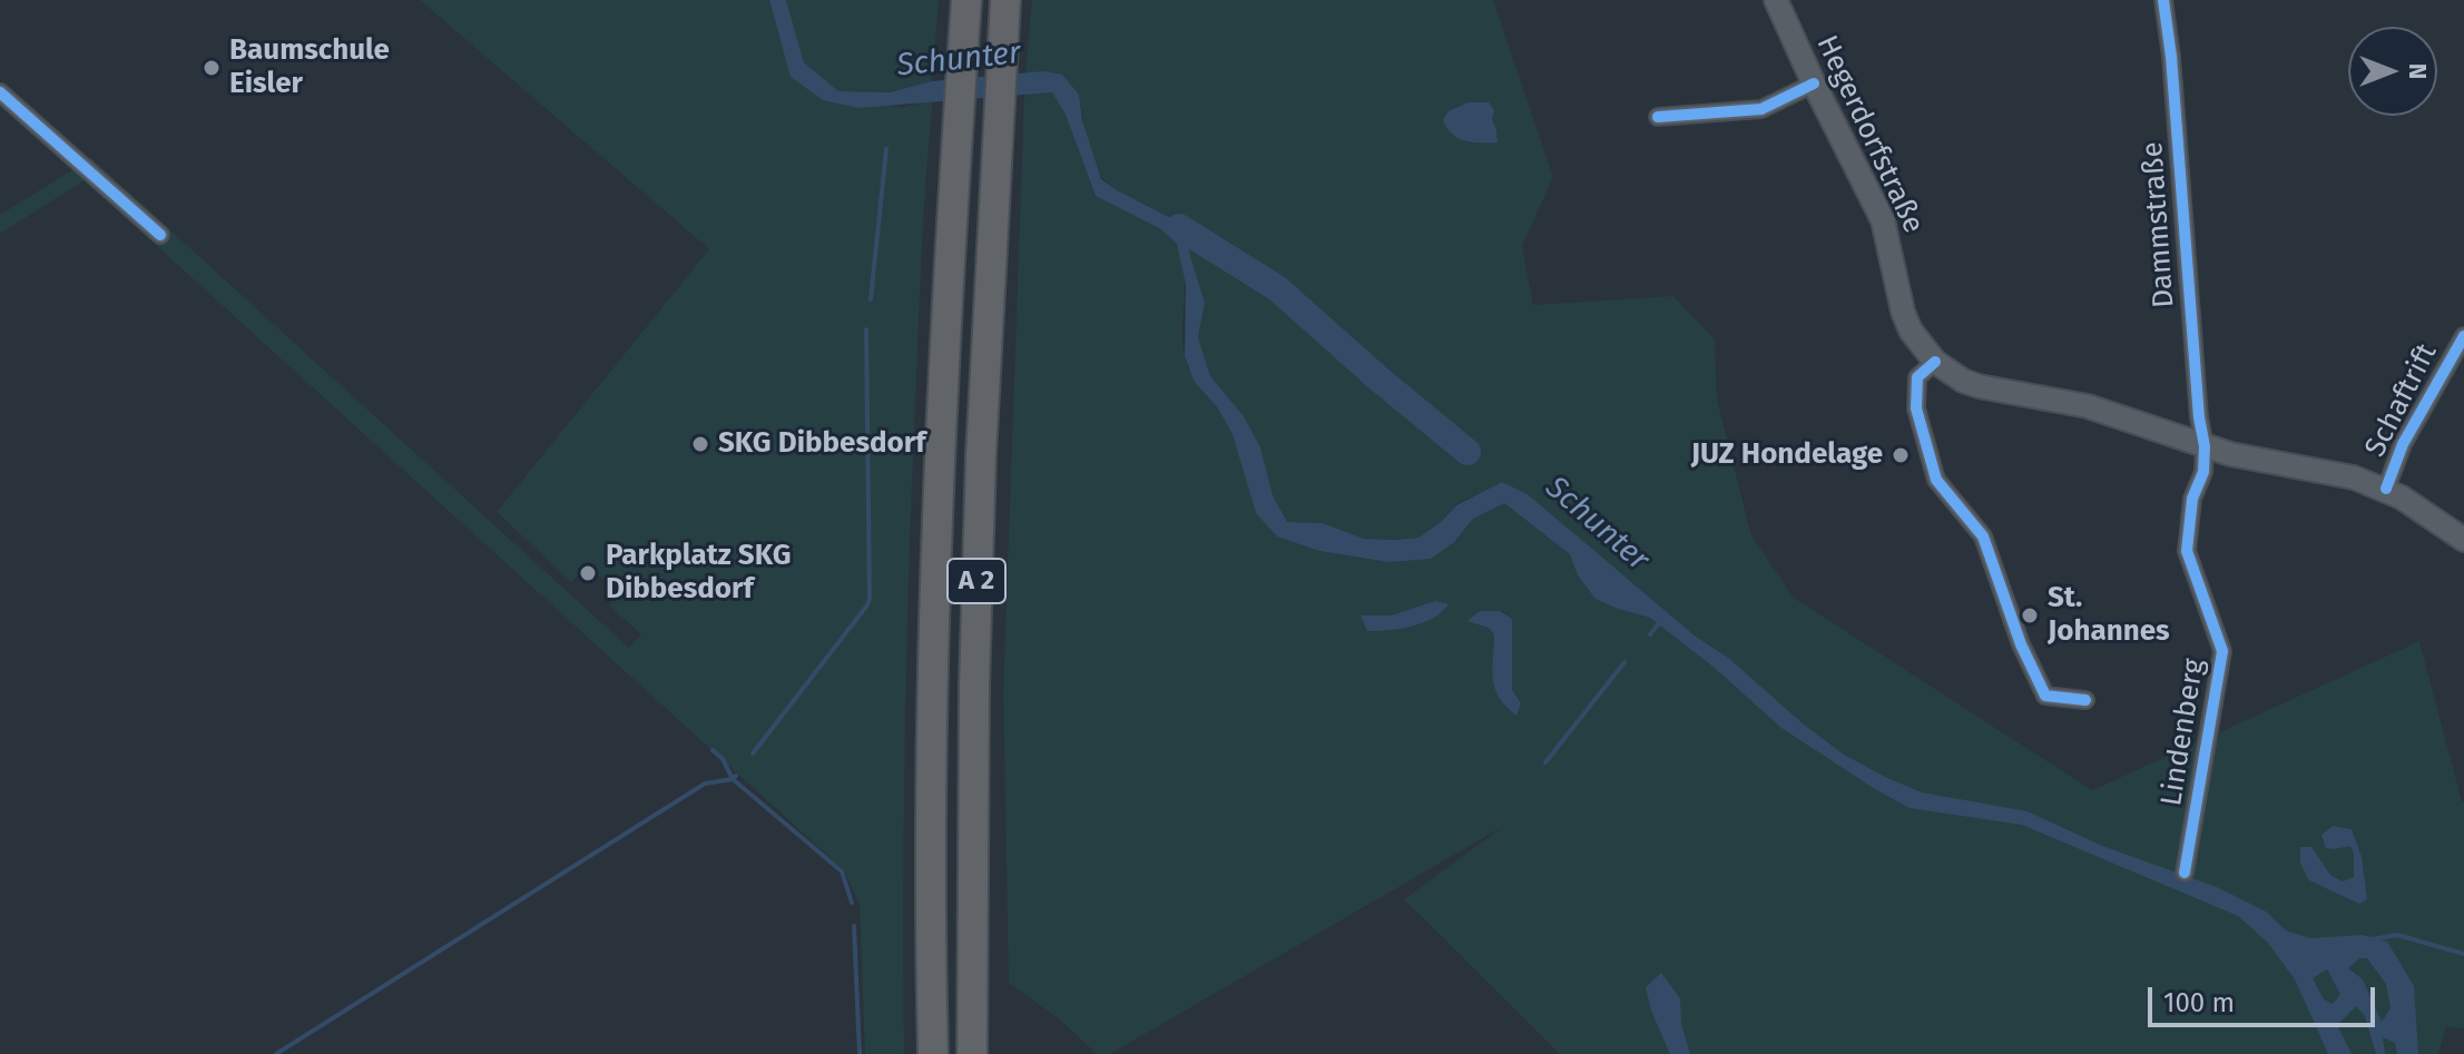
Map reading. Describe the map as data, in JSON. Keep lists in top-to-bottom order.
{
  "streets": {
    "highway": ["A 2"],
    "main road": ["Hegerdorfstraße"],
    "street": ["Dammstraße", "Schaftrift", "Lindenberg"]
  },
  "crossings": [
    ["Hegerdorfstraße", "Dammstraße"],
    ["Hegerdorfstraße", "Schaftrift"],
    ["Hegerdorfstraße", "Lindenberg"],
    ["Dammstraße", "Lindenberg"]
  ],
  "water": ["Schunter"],
  "places": [
    "Baumschule Eisler",
    "SKG Dibbesdorf",
    "JUZ Hondelage",
    "Parkplatz SKG Dibbesdorf",
    "St. Johannes"
  ],
  "scale_bar": "100 m",
  "north": "right"
}
